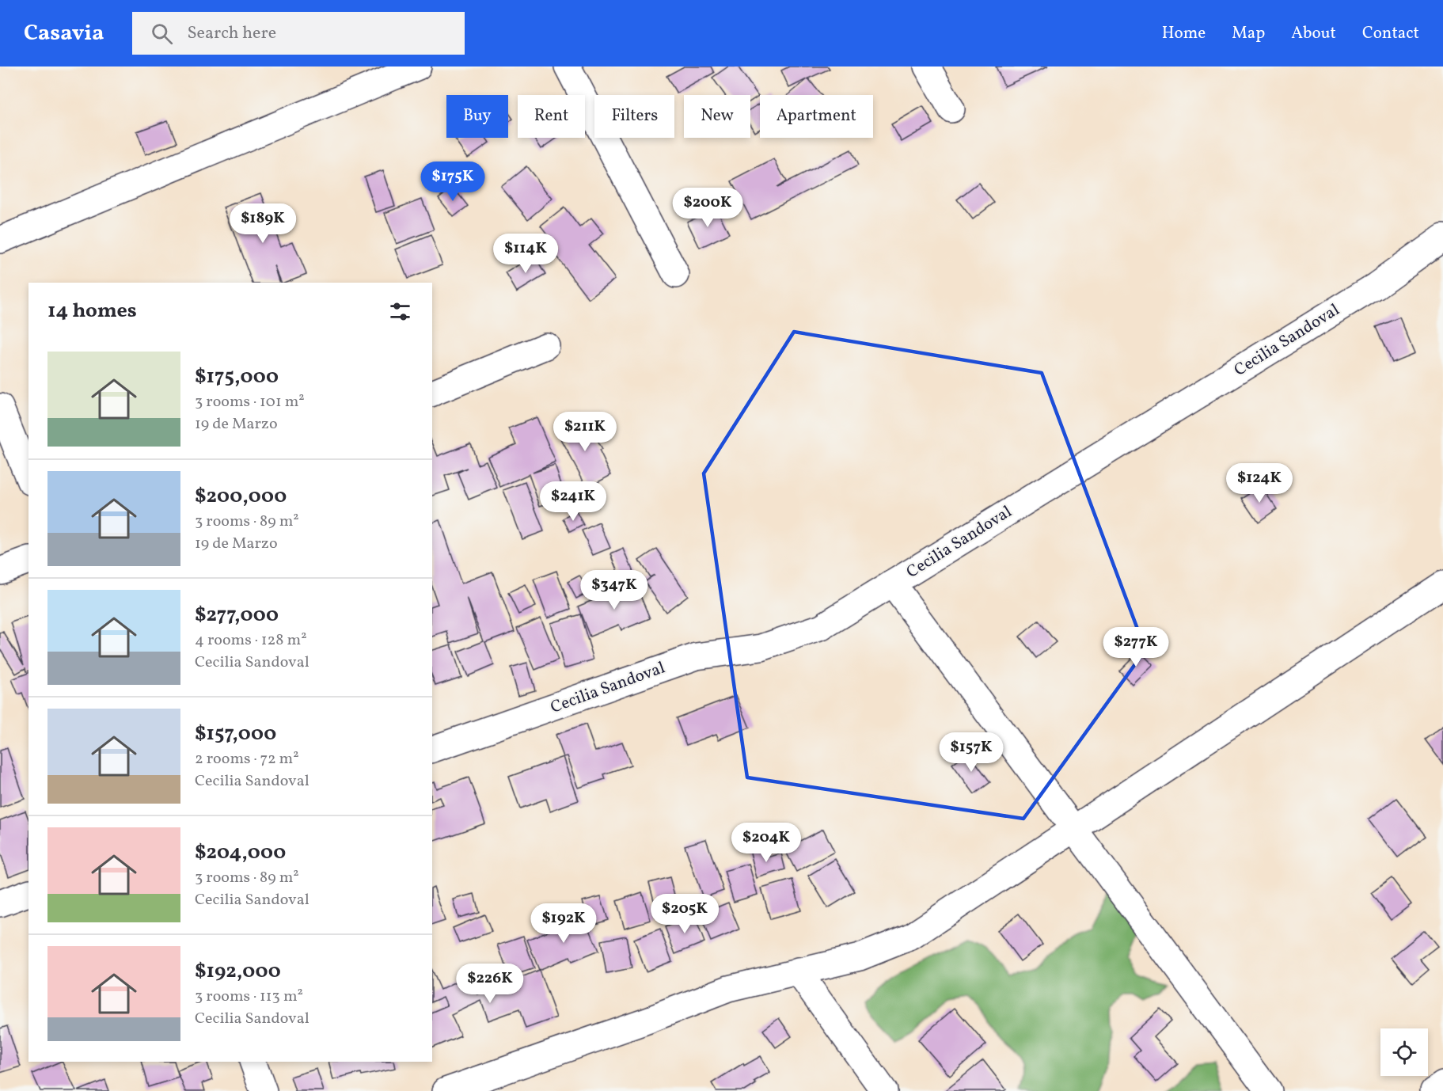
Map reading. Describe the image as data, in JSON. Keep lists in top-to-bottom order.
{
  "streets": {
    "street": ["Cecilia Sandoval"]
  },
  "page": {
    "header": "Casavia",
    "search": "Search here",
    "nav": [
      "Home",
      "Map",
      "About",
      "Contact"
    ],
    "chip": [
      "Buy",
      "Rent",
      "Filters",
      "New",
      "Apartment"
    ],
    "price": [
      "$175K",
      "$200K",
      "$189K",
      "$114K",
      "$211K",
      "$124K",
      "$241K",
      "$347K",
      "$277K",
      "$157K",
      "$204K",
      "$205K",
      "$192K",
      "$226K"
    ],
    "heading": "14 homes",
    "list": [
      {
        "name": "$175,000",
        "note": "3 rooms · 101 m² · 19 de Marzo"
      },
      {
        "name": "$200,000",
        "note": "3 rooms · 89 m² · 19 de Marzo"
      },
      {
        "name": "$277,000",
        "note": "4 rooms · 128 m² · Cecilia Sandoval"
      },
      {
        "name": "$157,000",
        "note": "2 rooms · 72 m² · Cecilia Sandoval"
      },
      {
        "name": "$204,000",
        "note": "3 rooms · 89 m² · Cecilia Sandoval"
      },
      {
        "name": "$192,000",
        "note": "3 rooms · 113 m² · Cecilia Sandoval"
      }
    ]
  }
}
